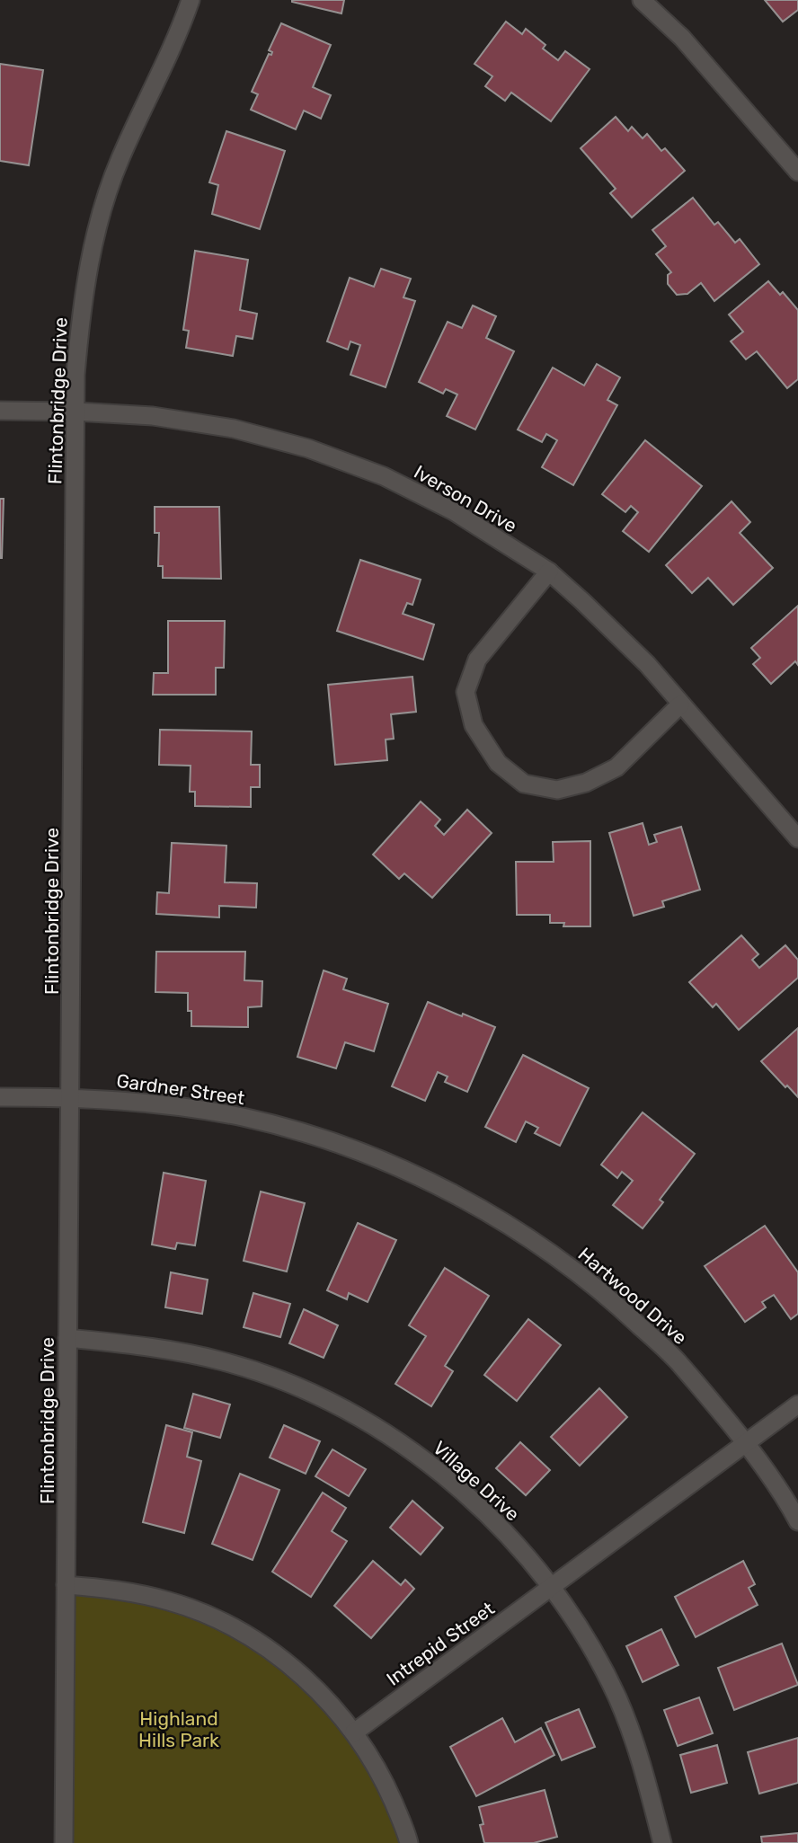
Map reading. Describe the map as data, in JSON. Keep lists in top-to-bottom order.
{
  "streets": {
    "street": [
      "Flintonbridge Drive",
      "Iverson Drive",
      "Gardner Street",
      "Hartwood Drive",
      "Village Drive",
      "Intrepid Street"
    ]
  },
  "crossings": [
    ["Flintonbridge Drive", "Iverson Drive"],
    ["Flintonbridge Drive", "Gardner Street"],
    ["Flintonbridge Drive", "Village Drive"],
    ["Gardner Street", "Hartwood Drive"],
    ["Village Drive", "Intrepid Street"]
  ],
  "parks": ["Highland Hills Park"]
}
